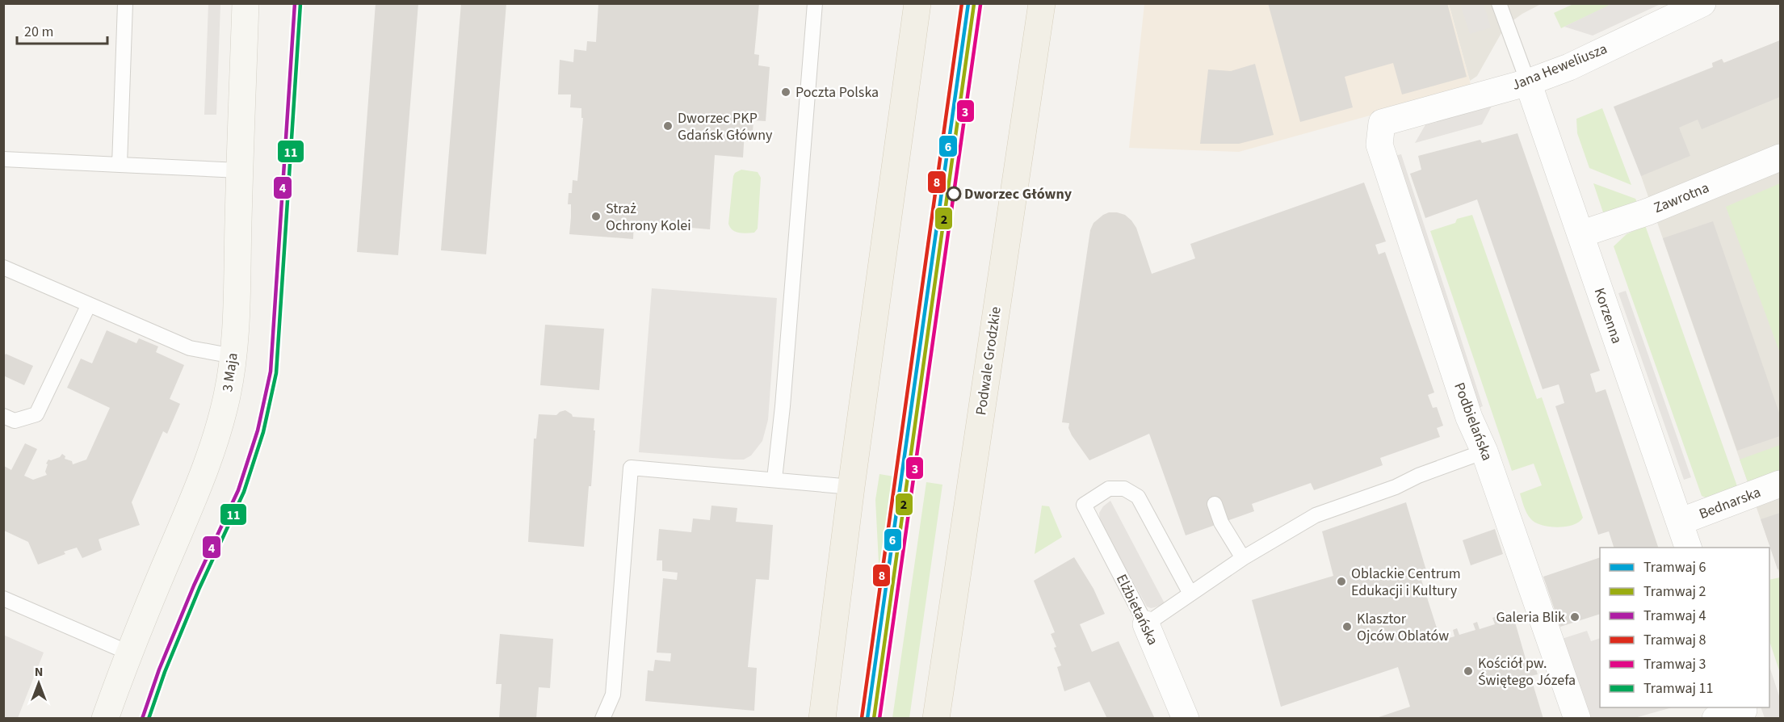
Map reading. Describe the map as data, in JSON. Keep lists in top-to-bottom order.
{
  "streets": {
    "main road": ["Podwale Grodzkie", "3 Maja"],
    "street": [
      "Jana Heweliusza",
      "Zawrotna",
      "Korzenna",
      "Podbielańska",
      "Bednarska",
      "Elżbietańska"
    ]
  },
  "crossings": [
    ["Jana Heweliusza", "Korzenna"],
    ["Jana Heweliusza", "Podbielańska"],
    ["Zawrotna", "Korzenna"],
    ["Korzenna", "Bednarska"]
  ],
  "places": [
    "Poczta Polska",
    "Dworzec PKP Gdańsk Główny",
    "Dworzec Główny",
    "Straż Ochrony Kolei",
    "Oblackie Centrum Edukacji i Kultury",
    "Galeria Blik",
    "Klasztor Ojców Oblatów",
    "Kościół pw. Świętego Józefa"
  ],
  "lines": [
    "tram line 6",
    "tram line 4",
    "tram line 8",
    "tram line 11",
    "tram line 2",
    "tram line 3"
  ],
  "legend": [
    "Tramwaj 6",
    "Tramwaj 2",
    "Tramwaj 4",
    "Tramwaj 8",
    "Tramwaj 3",
    "Tramwaj 11"
  ],
  "scale_bar": "20 m",
  "north": "top"
}
